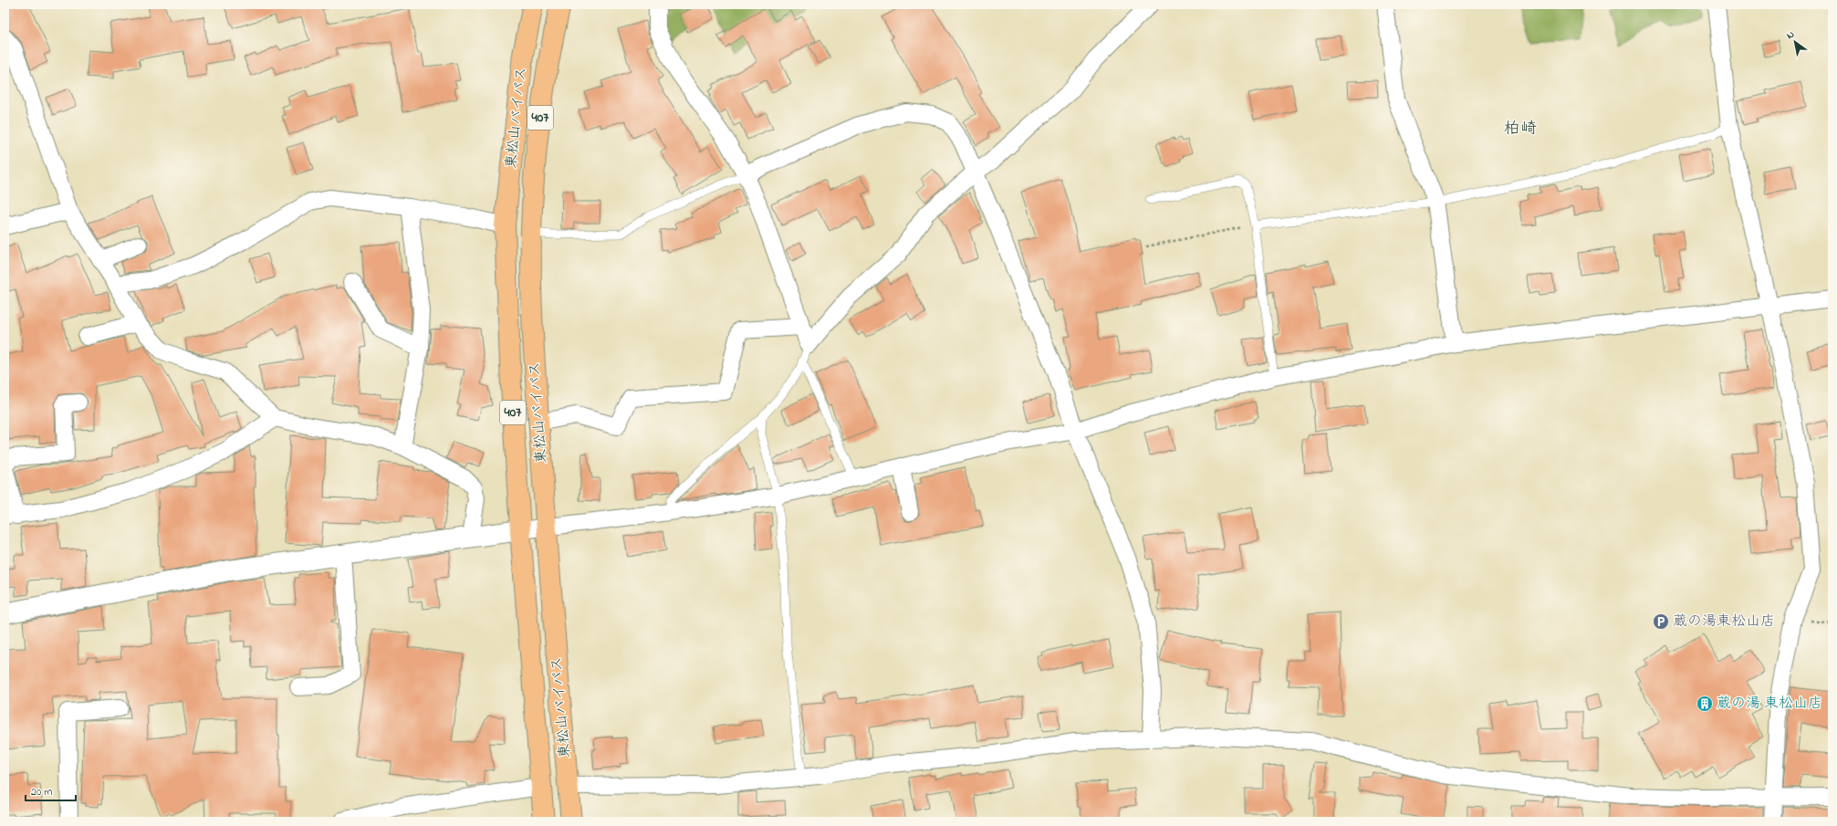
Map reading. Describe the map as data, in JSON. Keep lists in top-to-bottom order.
{
  "streets": {
    "highway": ["東松山バイパス", "407"]
  },
  "districts": ["柏崎"],
  "places": {
    "parking": ["蔵の湯東松山店"],
    "building": ["蔵の湯 東松山店"]
  },
  "scale_bar": "20 m",
  "north": "top left"
}
